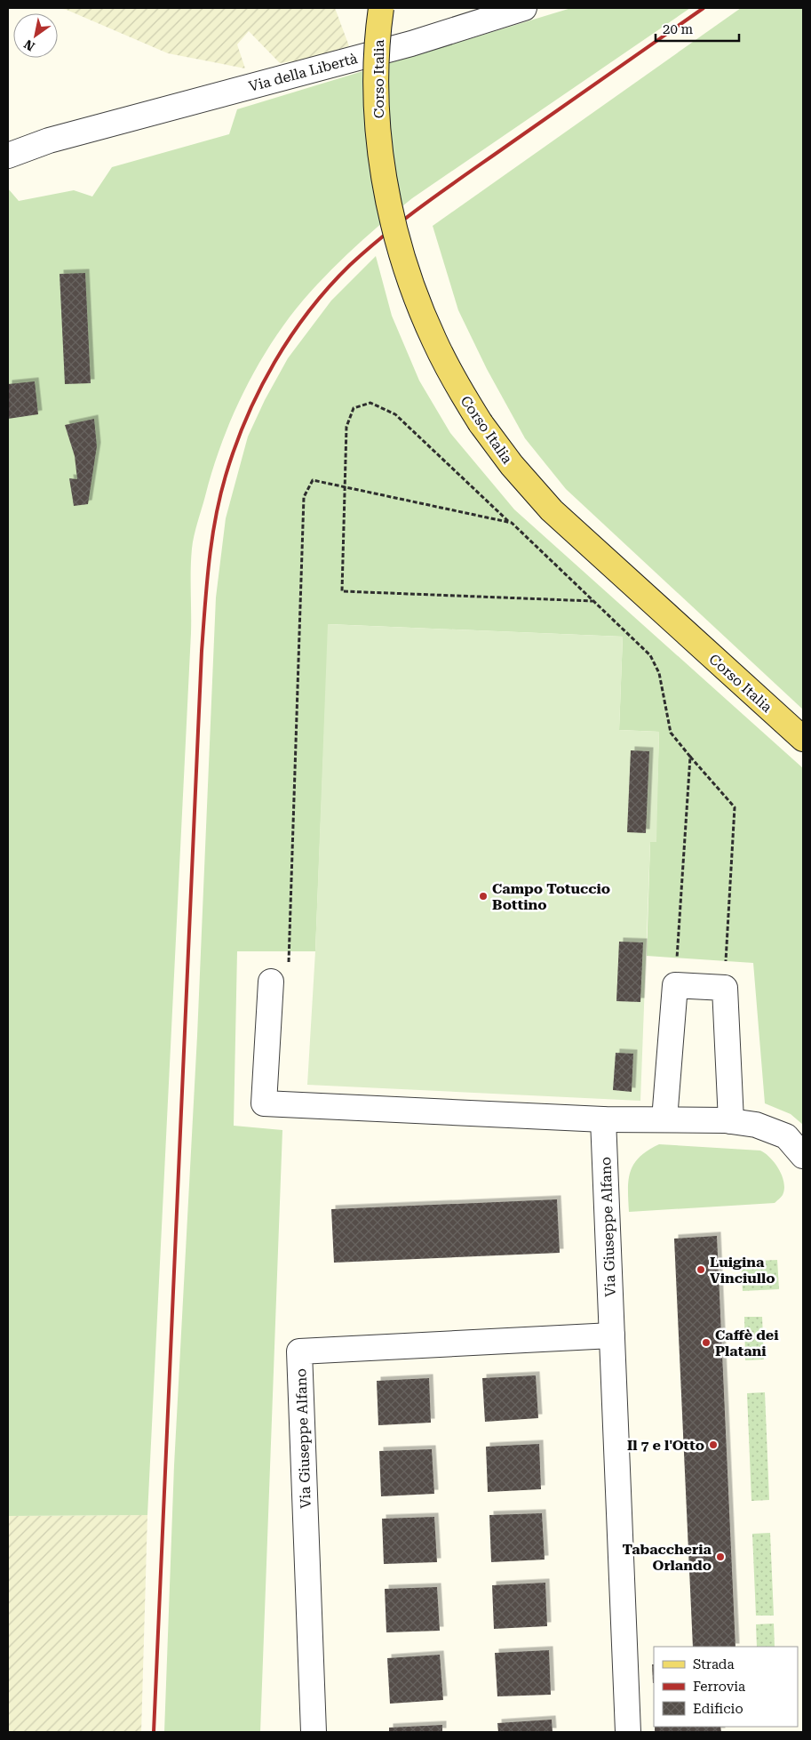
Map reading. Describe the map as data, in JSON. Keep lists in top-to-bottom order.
{
  "streets": {
    "main road": ["Corso Italia"],
    "street": ["Via della Libertà", "Via Giuseppe Alfano"]
  },
  "places": [
    "Campo Totuccio Bottino",
    "Luigina Vinciullo",
    "Caffè dei Platani",
    "Il 7 e l'Otto",
    "Tabaccheria Orlando"
  ],
  "legend": ["Strada", "Ferrovia", "Edificio"],
  "scale_bar": "20 m",
  "north": "bottom left"
}
